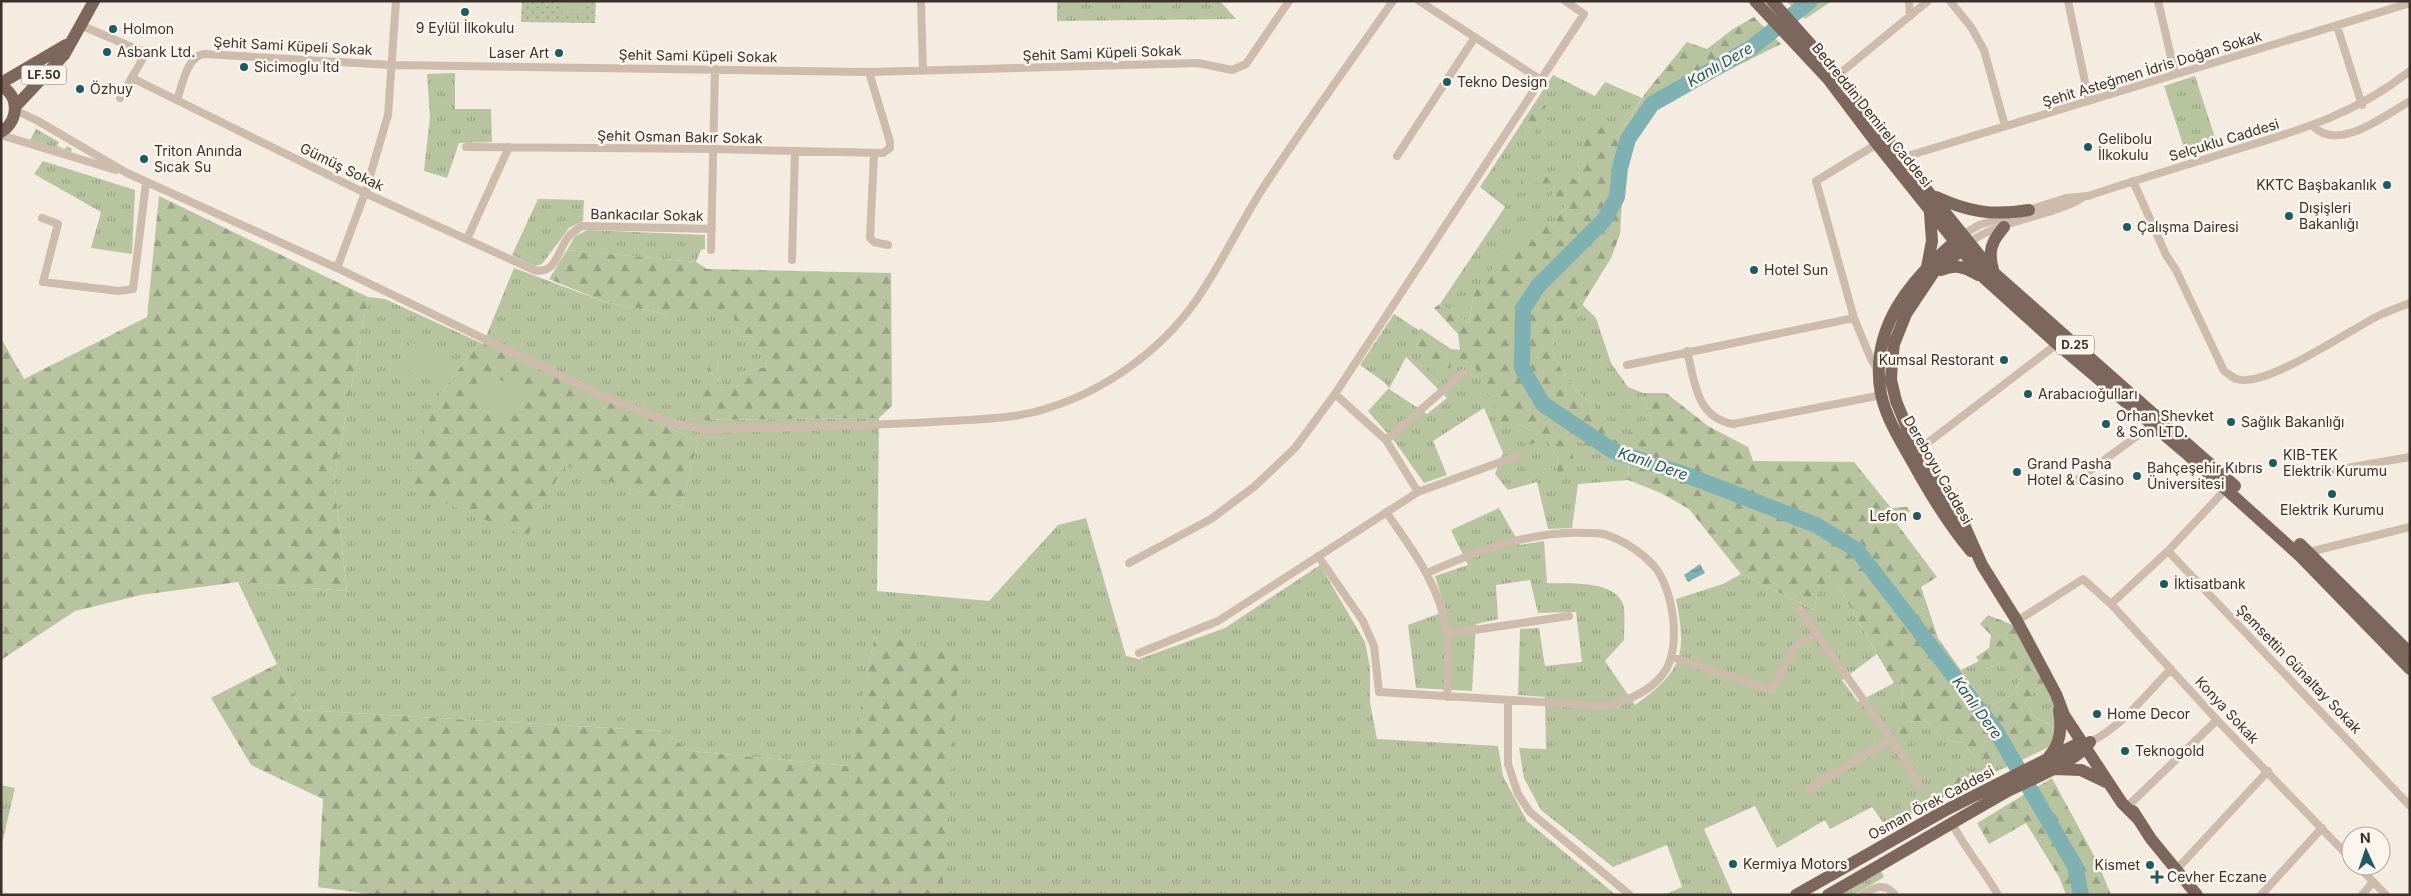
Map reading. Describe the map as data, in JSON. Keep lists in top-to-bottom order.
{
  "streets": {
    "main road": [
      "LF.50",
      "Bedreddin Demirel Caddesi",
      "D.25",
      "Dereboyu Caddesi",
      "Osman Örek Caddesi"
    ],
    "street": [
      "Şehit Sami Küpeli Sokak",
      "Şehit Asteğmen İdris Doğan Sokak",
      "Şehit Osman Bakır Sokak",
      "Selçuklu Caddesi",
      "Gümüş Sokak",
      "Bankacılar Sokak",
      "Şemsettin Günaltay Sokak",
      "Konya Sokak"
    ]
  },
  "crossings": [
    ["Şehit Sami Küpeli Sokak", "Şehit Osman Bakır Sokak"],
    ["Şehit Sami Küpeli Sokak", "Gümüş Sokak"],
    ["Şehit Asteğmen İdris Doğan Sokak", "Bedreddin Demirel Caddesi"],
    ["Bedreddin Demirel Caddesi", "Selçuklu Caddesi"],
    ["Bedreddin Demirel Caddesi", "D.25"],
    ["Bedreddin Demirel Caddesi", "Dereboyu Caddesi"],
    ["Selçuklu Caddesi", "D.25"],
    ["Selçuklu Caddesi", "Dereboyu Caddesi"],
    ["Gümüş Sokak", "Bankacılar Sokak"],
    ["D.25", "Dereboyu Caddesi"],
    ["Dereboyu Caddesi", "Konya Sokak"],
    ["Dereboyu Caddesi", "Osman Örek Caddesi"]
  ],
  "water": ["Kanlı Dere"],
  "places": {
    "other": [
      "9 Eylül İlkokulu",
      "Holmon",
      "Asbank Ltd.",
      "Laser Art",
      "Sicimoglu ltd",
      "Tekno Design",
      "Özhuy",
      "Gelibolu İlkokulu",
      "Triton Anında Sıcak Su",
      "KKTC Başbakanlık",
      "Dışişleri Bakanlığı",
      "Çalışma Dairesi",
      "Hotel Sun",
      "Kumsal Restorant",
      "Arabacıoğulları",
      "Sağlık Bakanlığı",
      "Orhan Shevket & Son LTD.",
      "KIB-TEK Elektrik Kurumu",
      "Grand Pasha Hotel & Casino",
      "Bahçeşehir Kıbrıs Üniversitesi",
      "Elektrik Kurumu",
      "Lefon",
      "İktisatbank",
      "Home Decor",
      "Teknogold",
      "Kermiya Motors",
      "Kismet"
    ],
    "health": ["Cevher Eczane"]
  },
  "north": "top"
}
